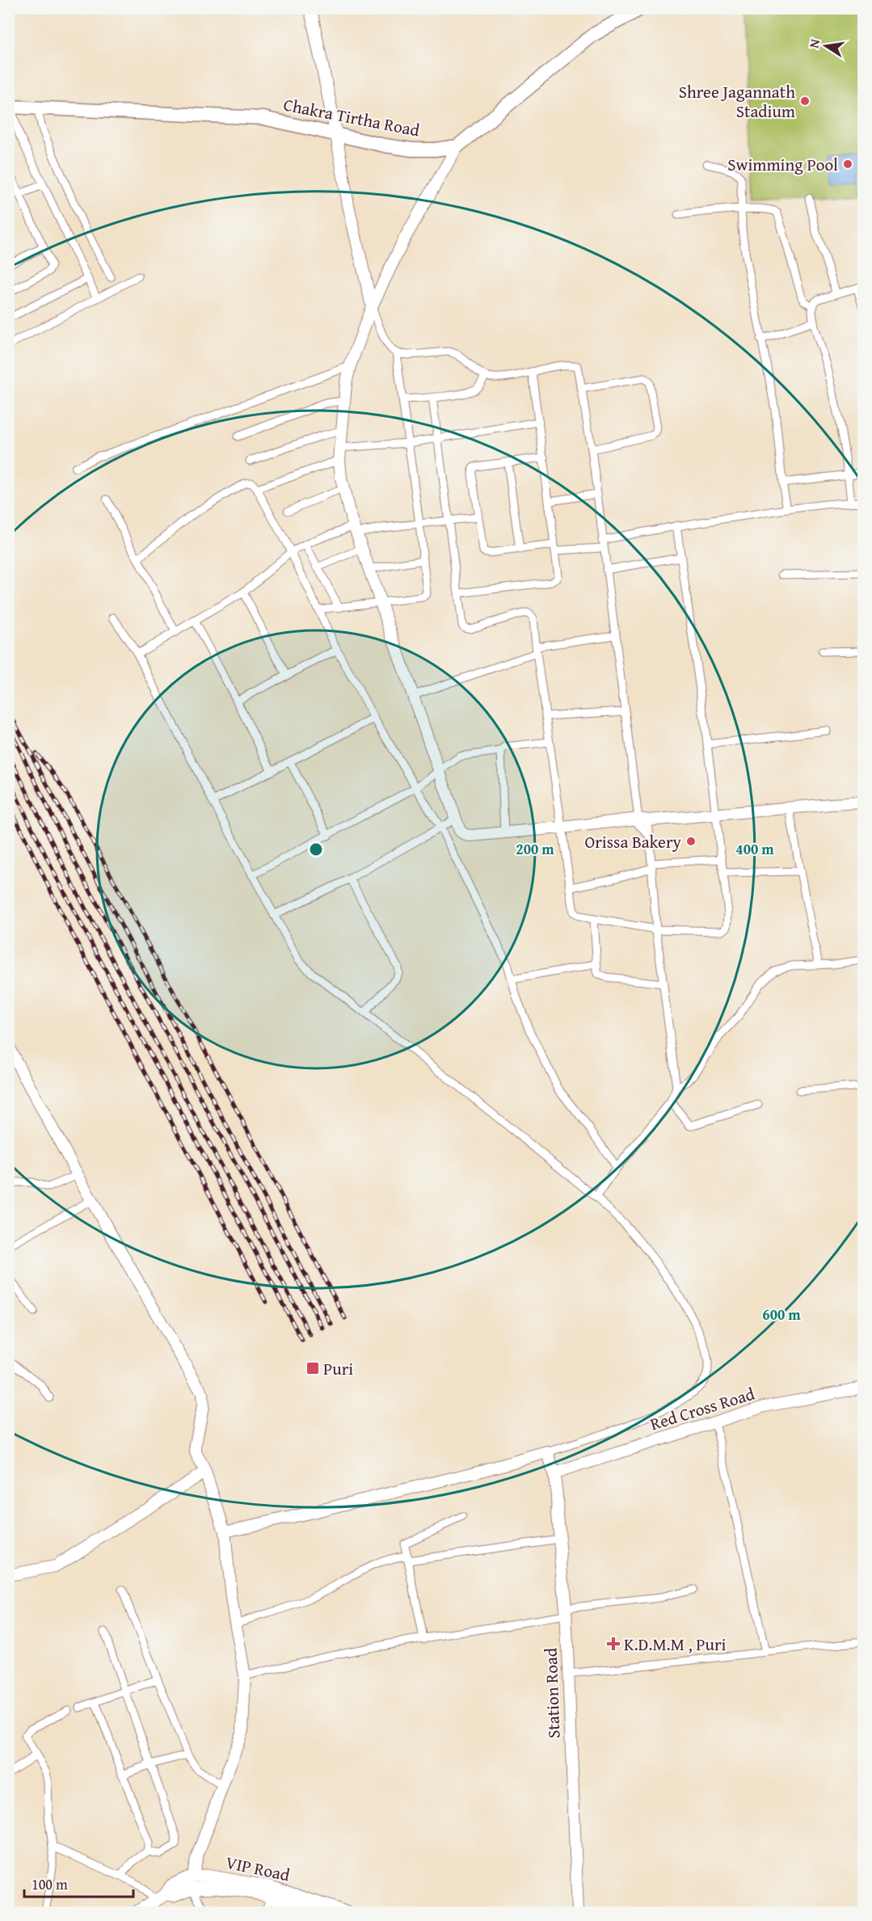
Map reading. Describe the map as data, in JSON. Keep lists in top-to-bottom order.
{
  "streets": {
    "highway": ["Chakra Tirtha Road"],
    "main road": ["Red Cross Road", "Station Road", "VIP Road"]
  },
  "crossings": [
    ["Red Cross Road", "Station Road"]
  ],
  "places": {
    "other": ["Shree Jagannath Stadium", "Swimming Pool", "Orissa Bakery"],
    "transit": ["Puri"],
    "health": ["K.D.M.M , Puri"]
  },
  "scale_bar": "100 m",
  "north": "left",
  "rings": ["200 m", "400 m", "600 m"]
}
